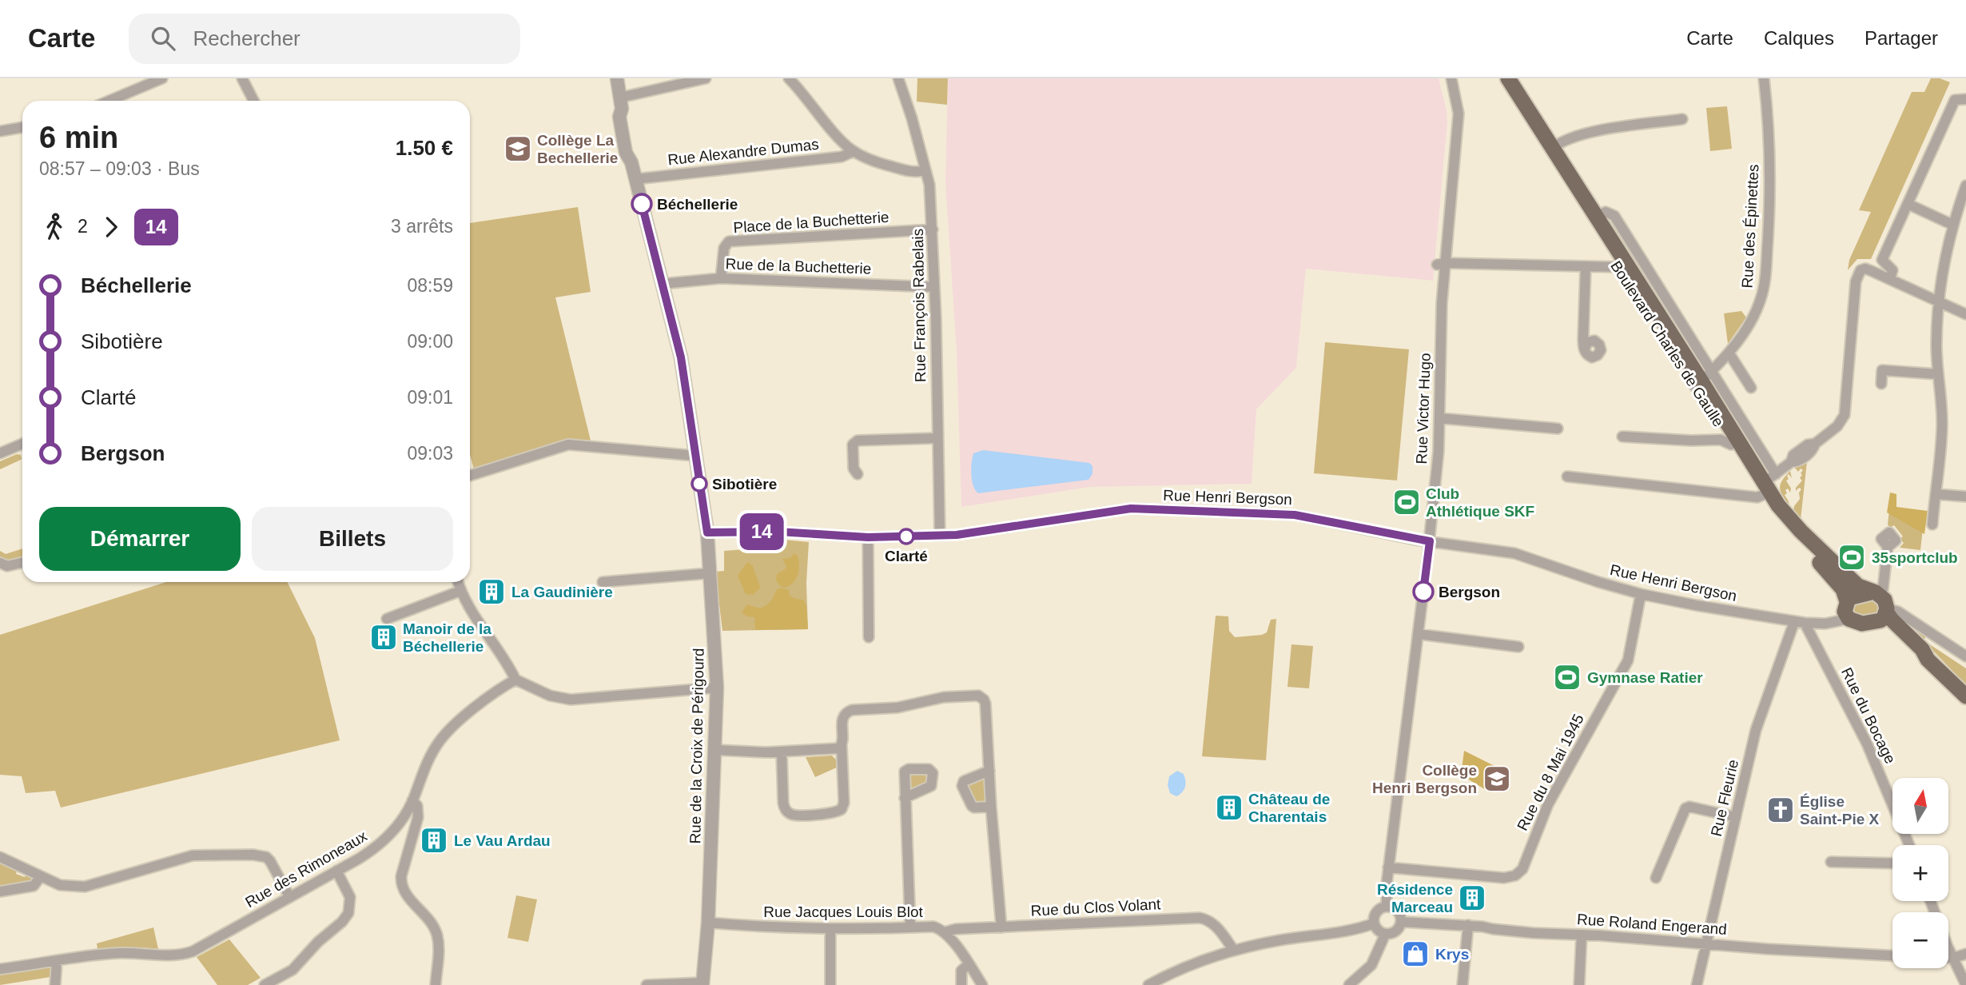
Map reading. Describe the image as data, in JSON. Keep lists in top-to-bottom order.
{
  "streets": {
    "main road": ["Boulevard Charles de Gaulle"],
    "street": [
      "Rue Alexandre Dumas",
      "Place de la Buchetterie",
      "Rue des Épinettes",
      "Rue de la Buchetterie",
      "Rue François Rabelais",
      "Rue Victor Hugo",
      "Rue Henri Bergson",
      "Rue du Bocage",
      "Rue de la Croix de Périgourd",
      "Rue du 8 Mai 1945",
      "Rue Fleurie",
      "Rue des Rimoneaux",
      "Rue du Clos Volant",
      "Rue Jacques Louis Blot",
      "Rue Roland Engerand"
    ]
  },
  "crossings": [
    ["Rue Alexandre Dumas", "Rue de la Croix de Périgourd"],
    ["Place de la Buchetterie", "Rue de la Buchetterie"],
    ["Place de la Buchetterie", "Rue François Rabelais"],
    ["Rue des Épinettes", "Boulevard Charles de Gaulle"],
    ["Rue de la Buchetterie", "Rue François Rabelais"],
    ["Rue de la Buchetterie", "Rue de la Croix de Périgourd"],
    ["Rue François Rabelais", "Rue Henri Bergson"],
    ["Boulevard Charles de Gaulle", "Rue Henri Bergson"],
    ["Rue Victor Hugo", "Rue Henri Bergson"],
    ["Rue Victor Hugo", "Rue du 8 Mai 1945"],
    ["Rue Victor Hugo", "Rue Roland Engerand"],
    ["Rue Henri Bergson", "Rue du Bocage"],
    ["Rue Henri Bergson", "Rue de la Croix de Périgourd"],
    ["Rue Henri Bergson", "Rue du 8 Mai 1945"],
    ["Rue Henri Bergson", "Rue Fleurie"],
    ["Rue du Bocage", "Rue Fleurie"],
    ["Rue de la Croix de Périgourd", "Rue Jacques Louis Blot"],
    ["Rue Fleurie", "Rue Roland Engerand"],
    ["Rue du Clos Volant", "Rue Jacques Louis Blot"]
  ],
  "places": {
    "school or university": ["Collège La Bechellerie", "Collège Henri Bergson"],
    "other": [
      "Béchellerie",
      "Sibotière",
      "Clarté",
      "Bergson"
    ],
    "sports": ["Club Athlétique SKF", "35sportclub", "Gymnase Ratier"],
    "building": [
      "La Gaudinière",
      "Manoir de la Béchellerie",
      "Château de Charentais",
      "Le Vau Ardau",
      "Résidence Marceau"
    ],
    "church": ["Église Saint-Pie X"],
    "shop": ["Krys"]
  },
  "lines": ["bus line 14"],
  "north": "top",
  "page": {
    "header": "Carte",
    "search": "Rechercher",
    "nav": ["Carte", "Calques", "Partager"],
    "on_map": "14",
    "heading": ["6 min", "08:57 – 09:03 · Bus", "1.50 €"],
    "legs": ["2", "14", "3 arrêts"],
    "list": [
      {
        "name": "Béchellerie",
        "value": "08:59"
      },
      {
        "name": "Sibotière",
        "value": "09:00"
      },
      {
        "name": "Clarté",
        "value": "09:01"
      },
      {
        "name": "Bergson",
        "value": "09:03"
      }
    ],
    "buttons": ["Démarrer", "Billets"],
    "map_buttons": ["+", "−"]
  }
}
